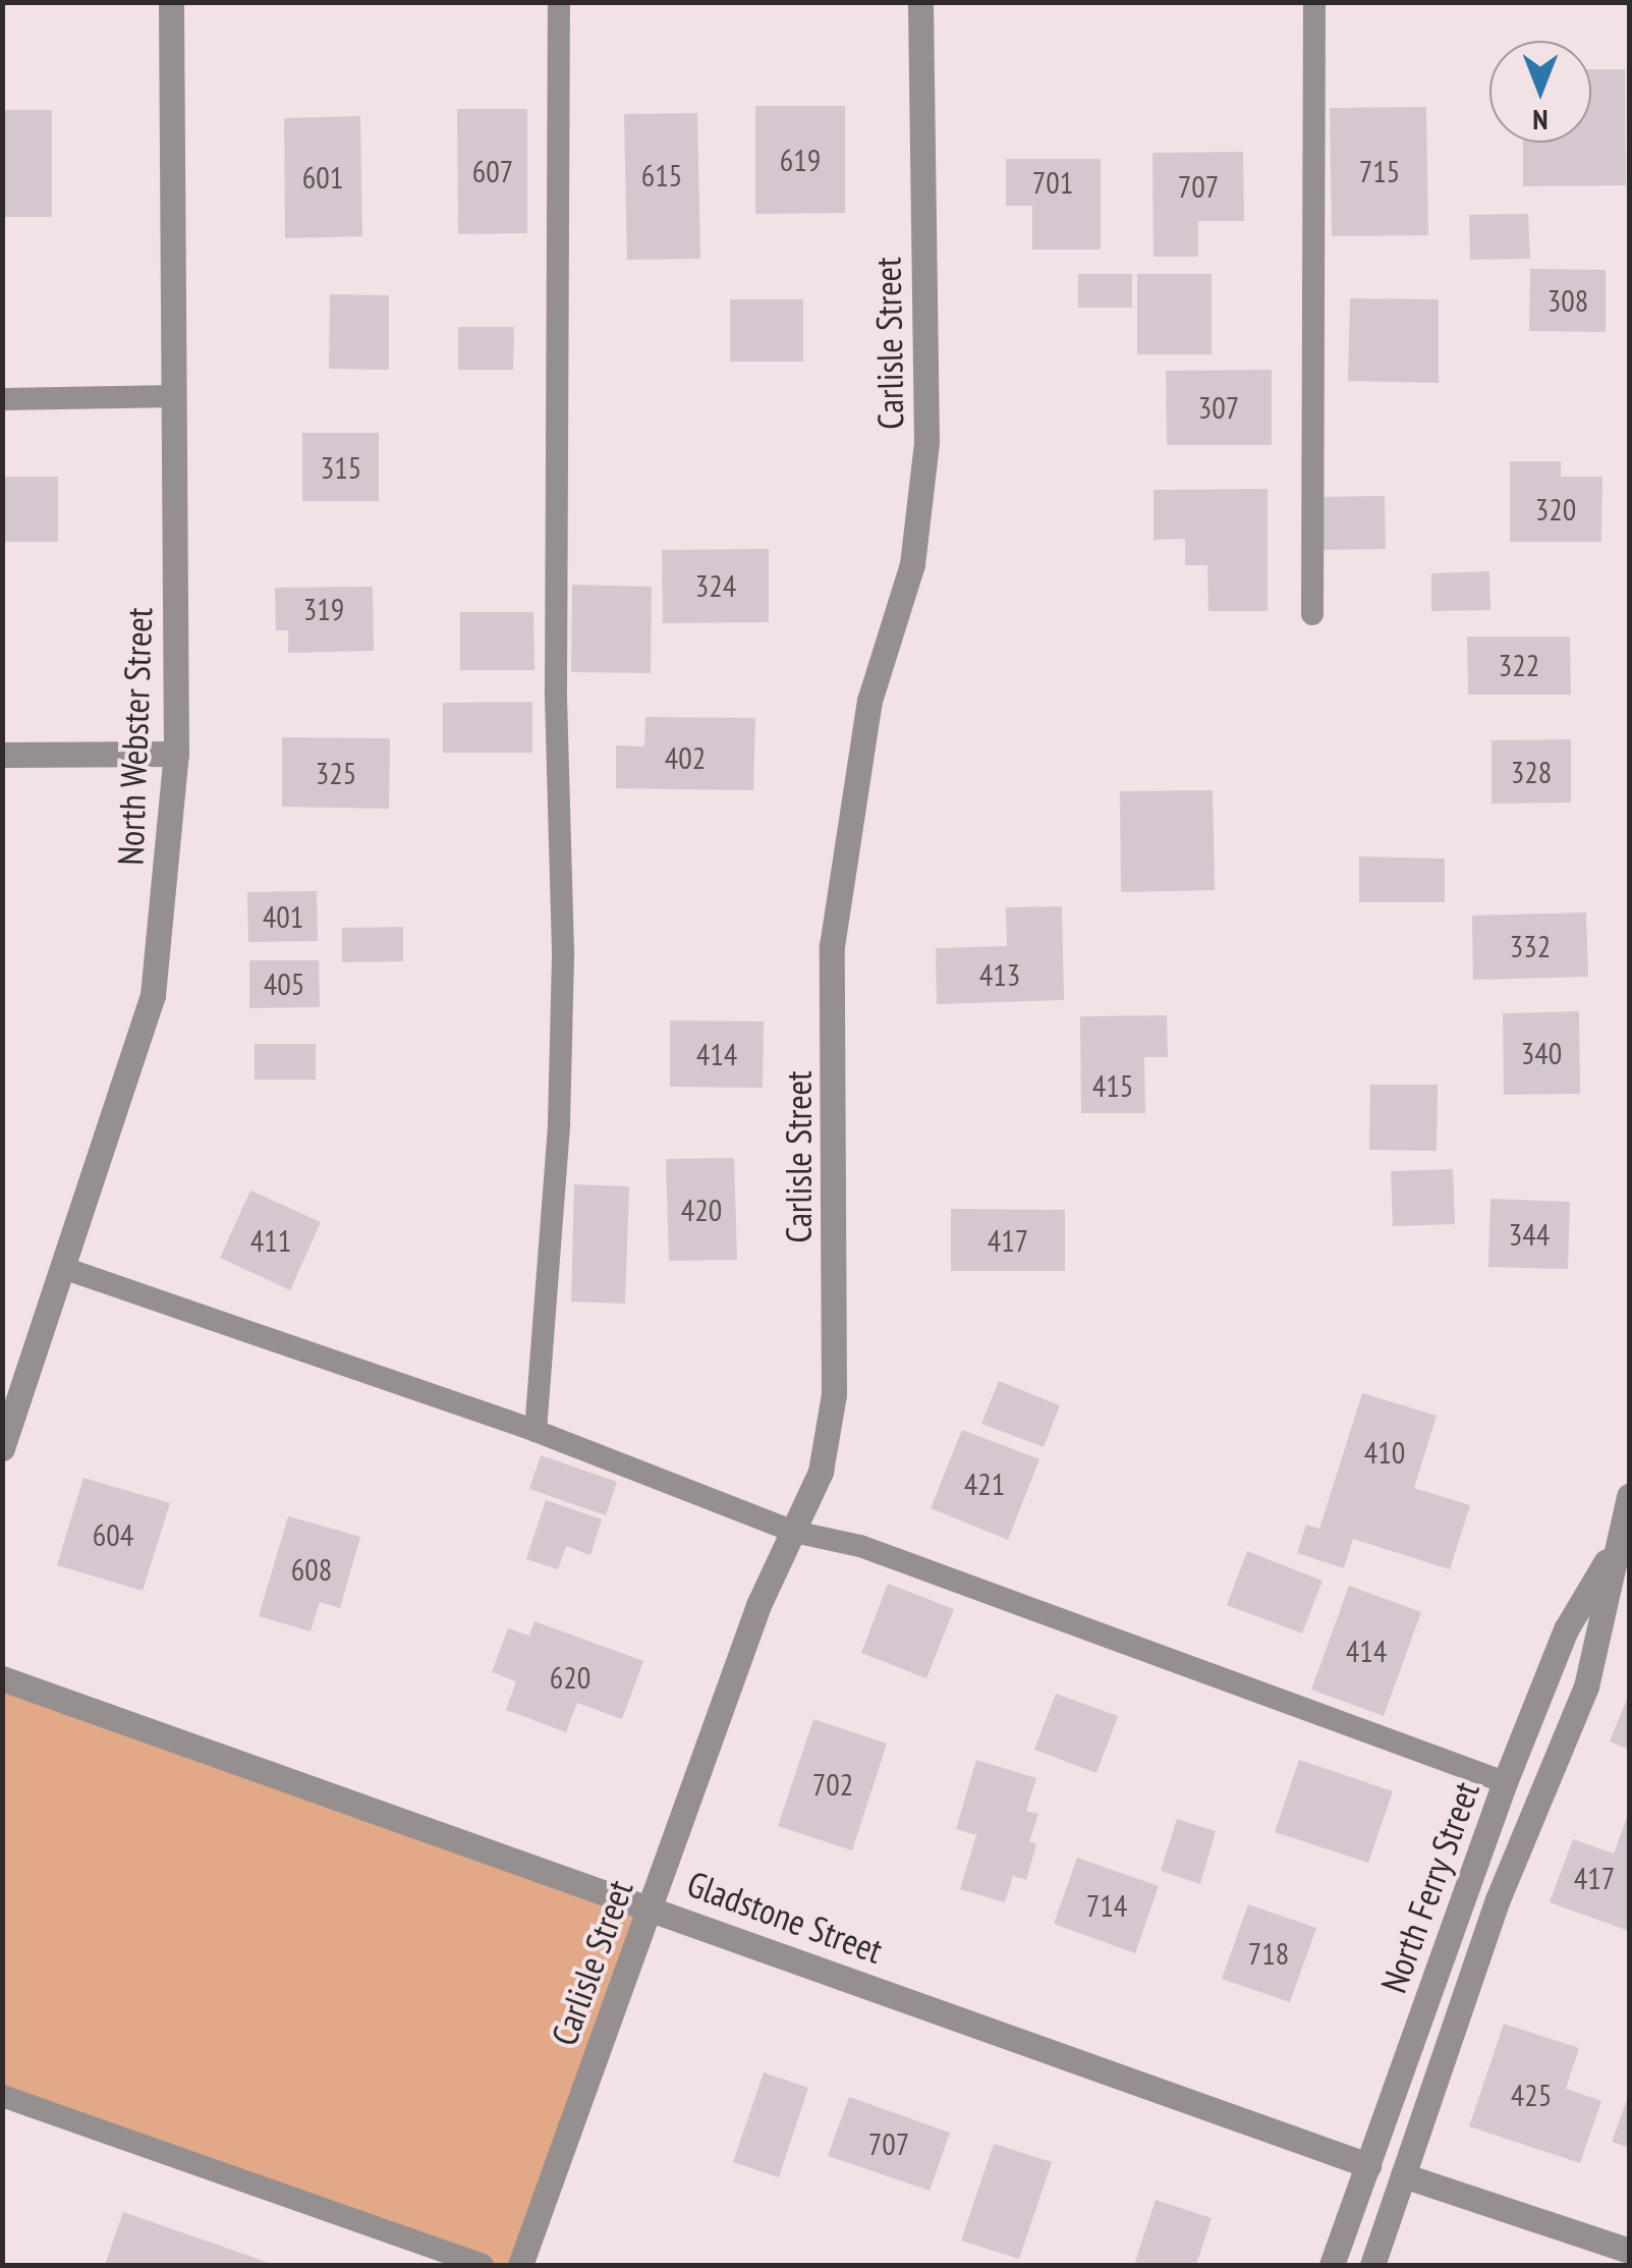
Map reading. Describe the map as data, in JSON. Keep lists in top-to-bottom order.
{
  "streets": {
    "street": [
      "Carlisle Street",
      "North Webster Street",
      "North Ferry Street",
      "Gladstone Street"
    ]
  },
  "crossings": [
    ["Carlisle Street", "Gladstone Street"],
    ["North Ferry Street", "Gladstone Street"]
  ],
  "house_numbers": [
    "619",
    "607",
    "715",
    "615",
    "601",
    "701",
    "707",
    "308",
    "307",
    "315",
    "320",
    "324",
    "319",
    "322",
    "402",
    "328",
    "325",
    "401",
    "332",
    "413",
    "405",
    "340",
    "414",
    "415",
    "420",
    "344",
    "411",
    "417",
    "410",
    "421",
    "604",
    "608",
    "414",
    "620",
    "702",
    "417",
    "714",
    "718",
    "425",
    "707"
  ],
  "north": "bottom"
}
